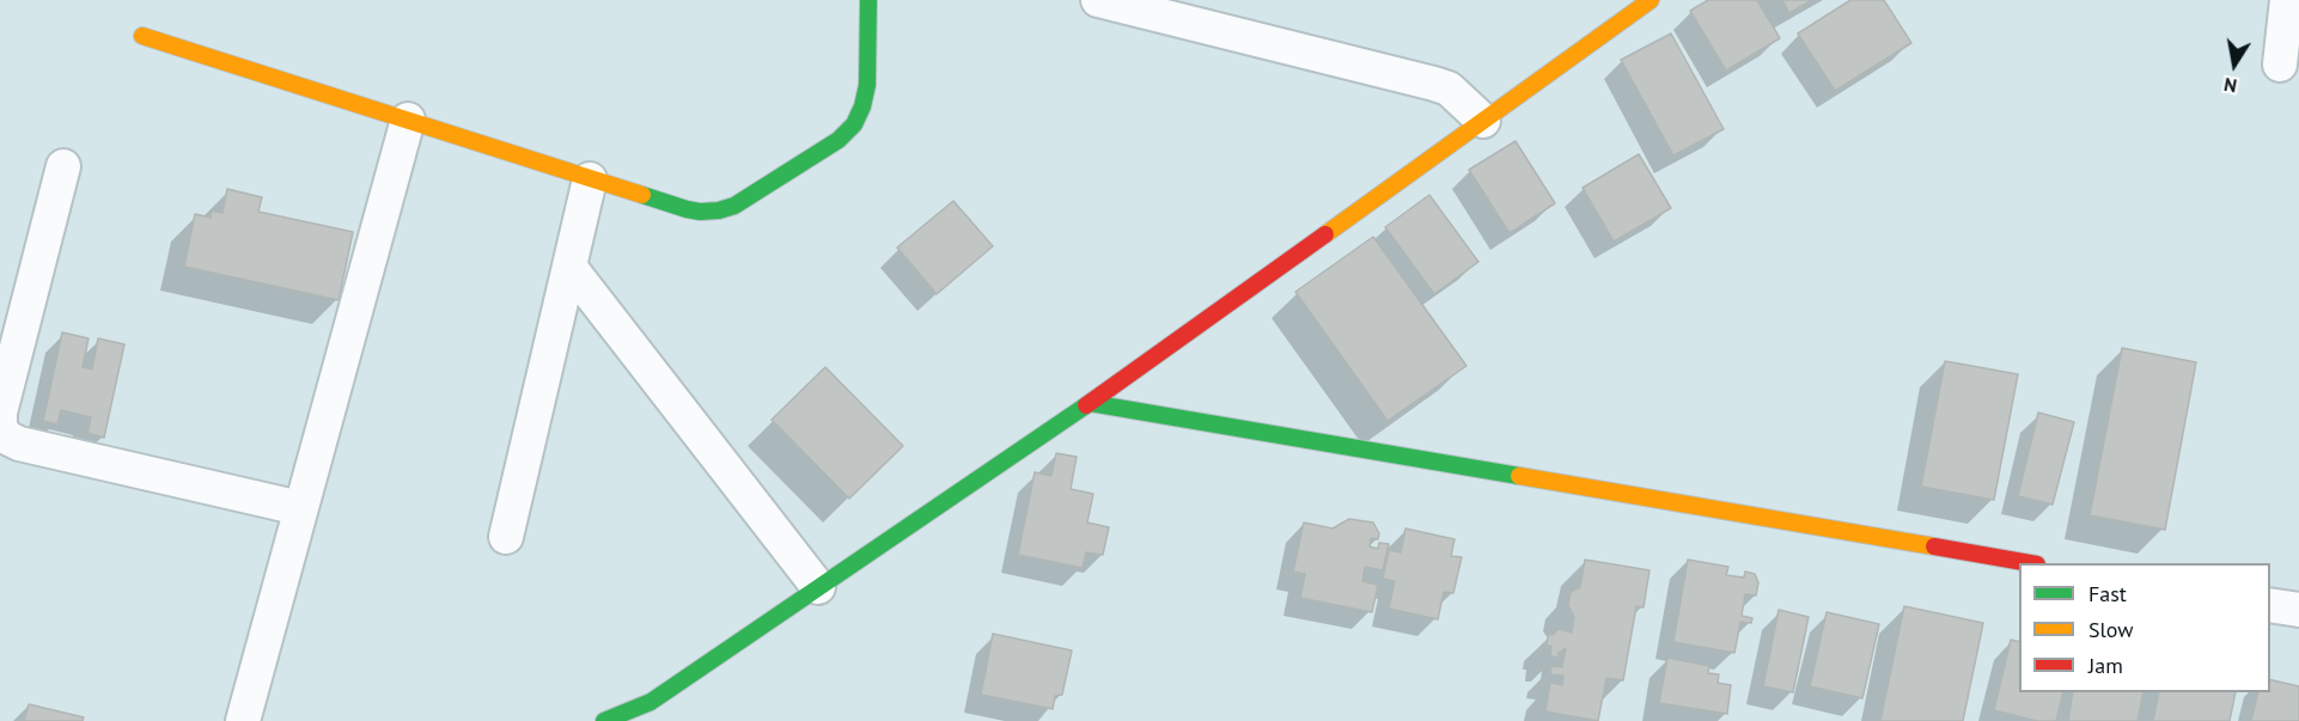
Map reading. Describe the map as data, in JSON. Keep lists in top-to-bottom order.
{
  "legend": ["Fast", "Slow", "Jam"],
  "north": "bottom"
}
